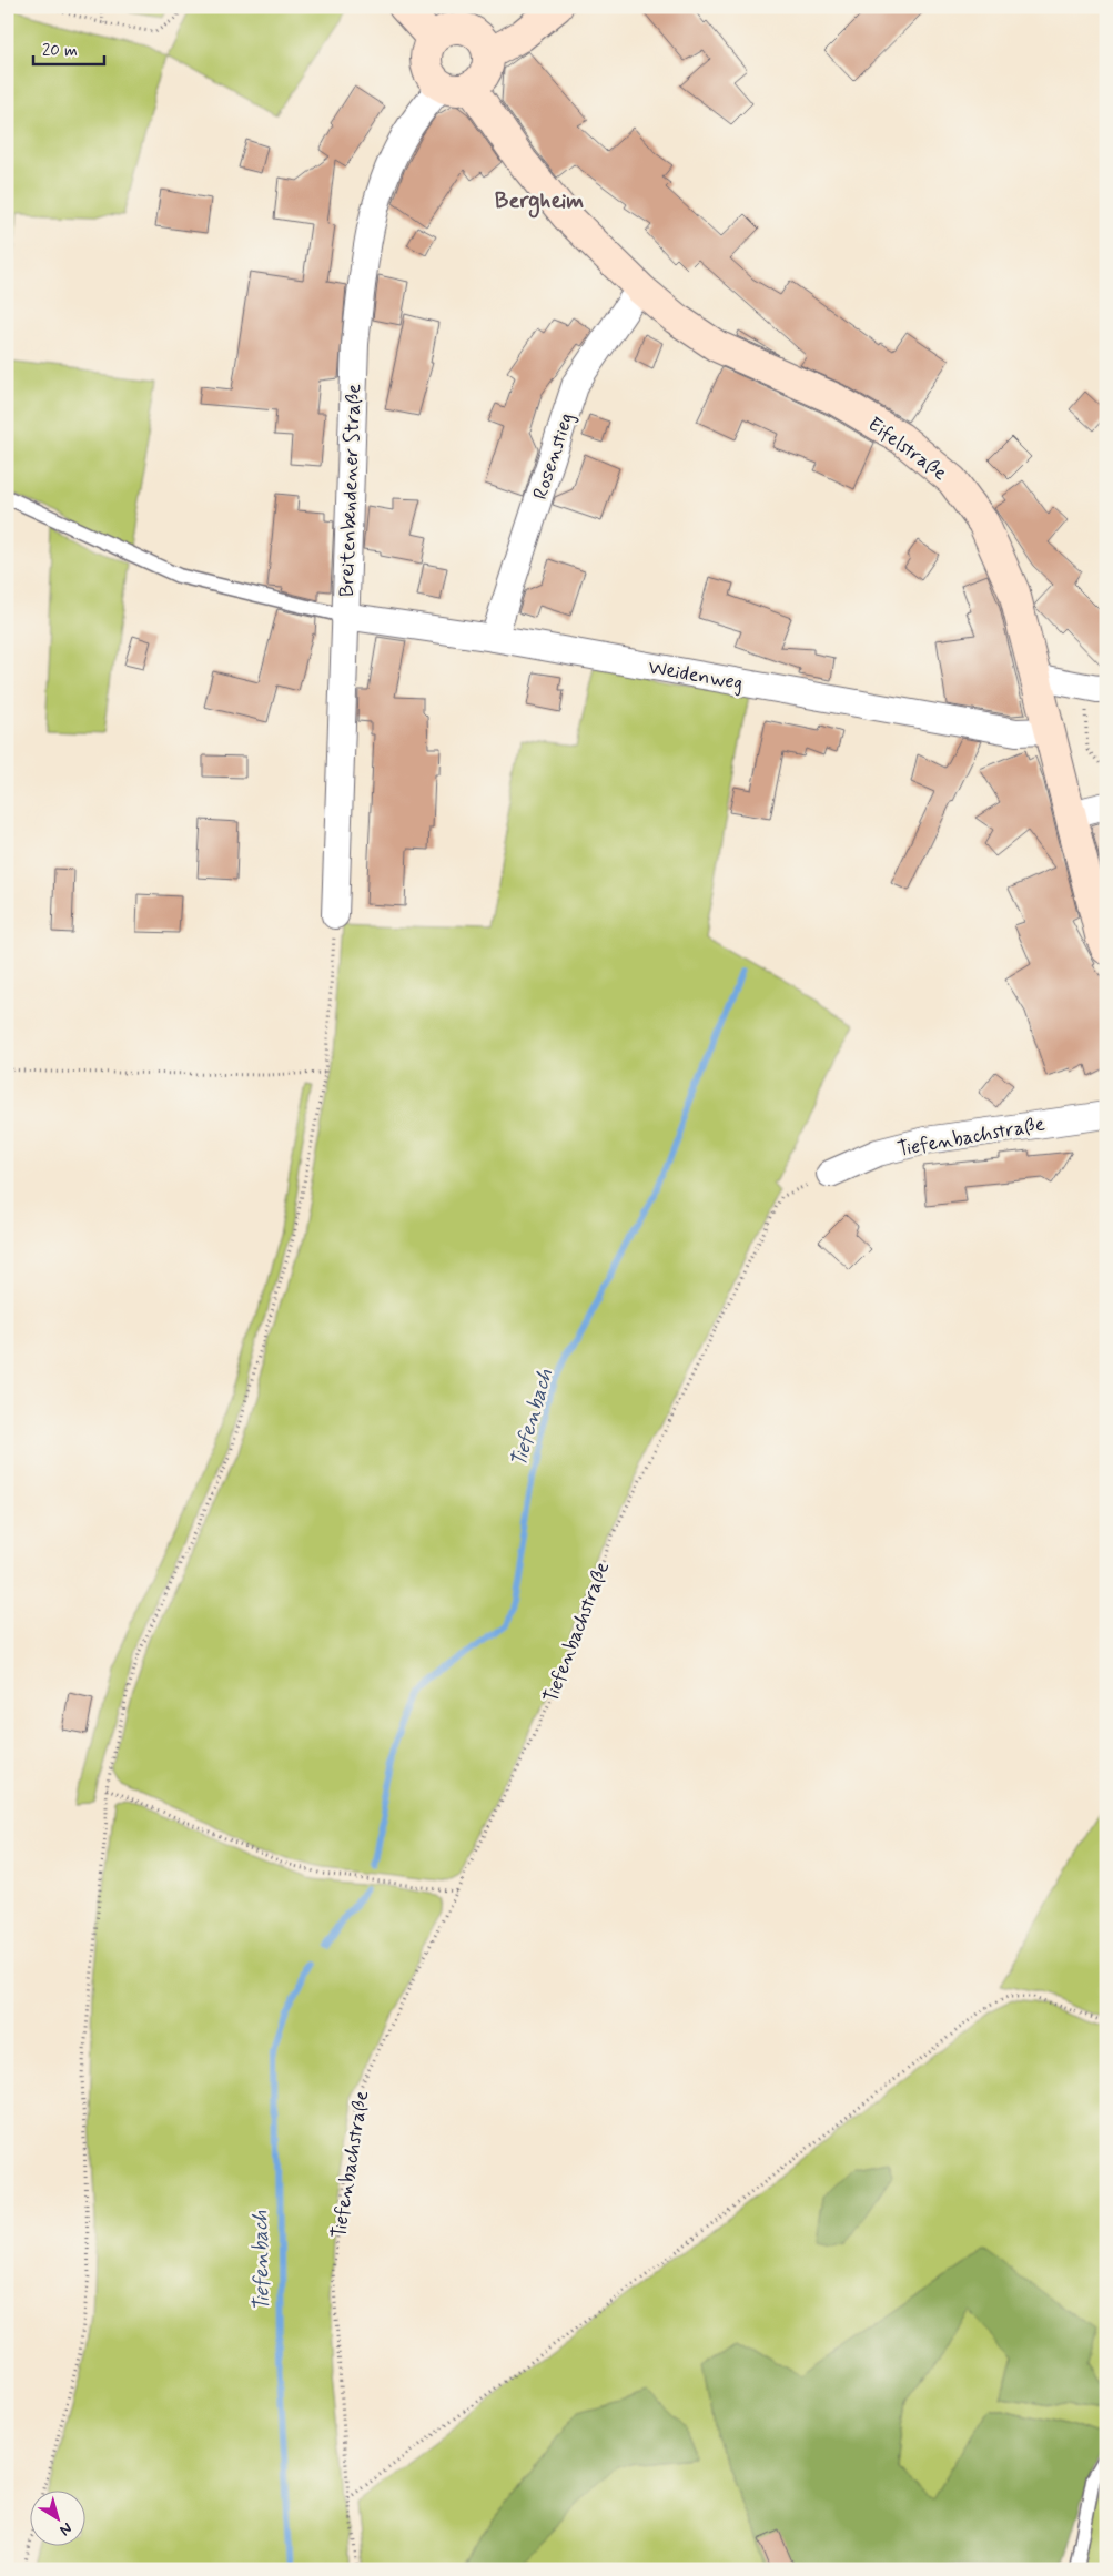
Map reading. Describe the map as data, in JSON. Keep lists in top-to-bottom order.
{
  "streets": {
    "street": [
      "Eifelstraße",
      "Rosenstieg",
      "Breitenbendener Straße",
      "Weidenweg",
      "Tiefenbachstraße"
    ]
  },
  "crossings": [
    ["Eifelstraße", "Rosenstieg"],
    ["Eifelstraße", "Breitenbendener Straße"],
    ["Eifelstraße", "Weidenweg"],
    ["Rosenstieg", "Weidenweg"],
    ["Breitenbendener Straße", "Weidenweg"]
  ],
  "districts": ["Bergheim"],
  "water": ["Tiefenbach"],
  "scale_bar": "20 m",
  "north": "bottom right"
}
